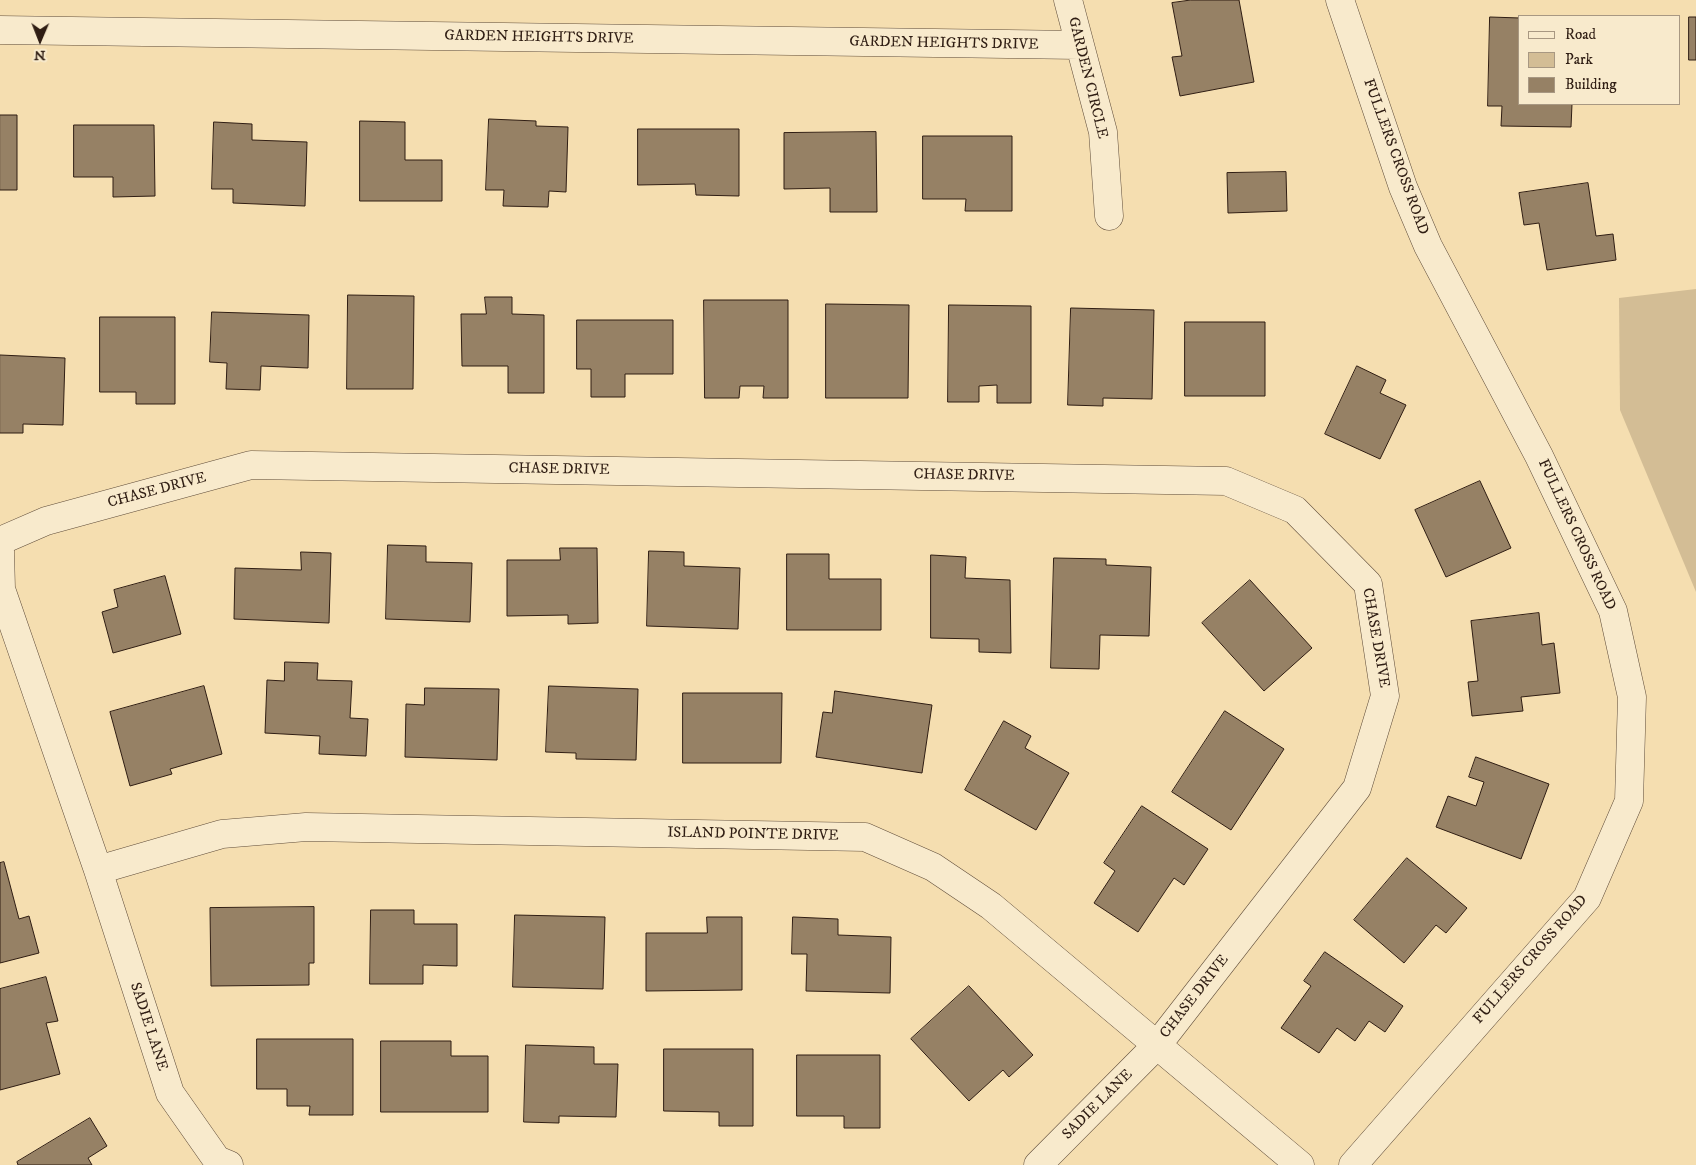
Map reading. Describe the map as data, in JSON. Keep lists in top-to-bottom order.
{
  "streets": {
    "street": [
      "GARDEN HEIGHTS DRIVE",
      "GARDEN CIRCLE",
      "FULLERS CROSS ROAD",
      "CHASE DRIVE",
      "ISLAND POINTE DRIVE",
      "SADIE LANE"
    ]
  },
  "crossings": [
    ["GARDEN HEIGHTS DRIVE", "GARDEN CIRCLE"],
    ["CHASE DRIVE", "ISLAND POINTE DRIVE"],
    ["CHASE DRIVE", "SADIE LANE"],
    ["ISLAND POINTE DRIVE", "SADIE LANE"]
  ],
  "legend": ["Road", "Park", "Building"],
  "north": "bottom"
}
